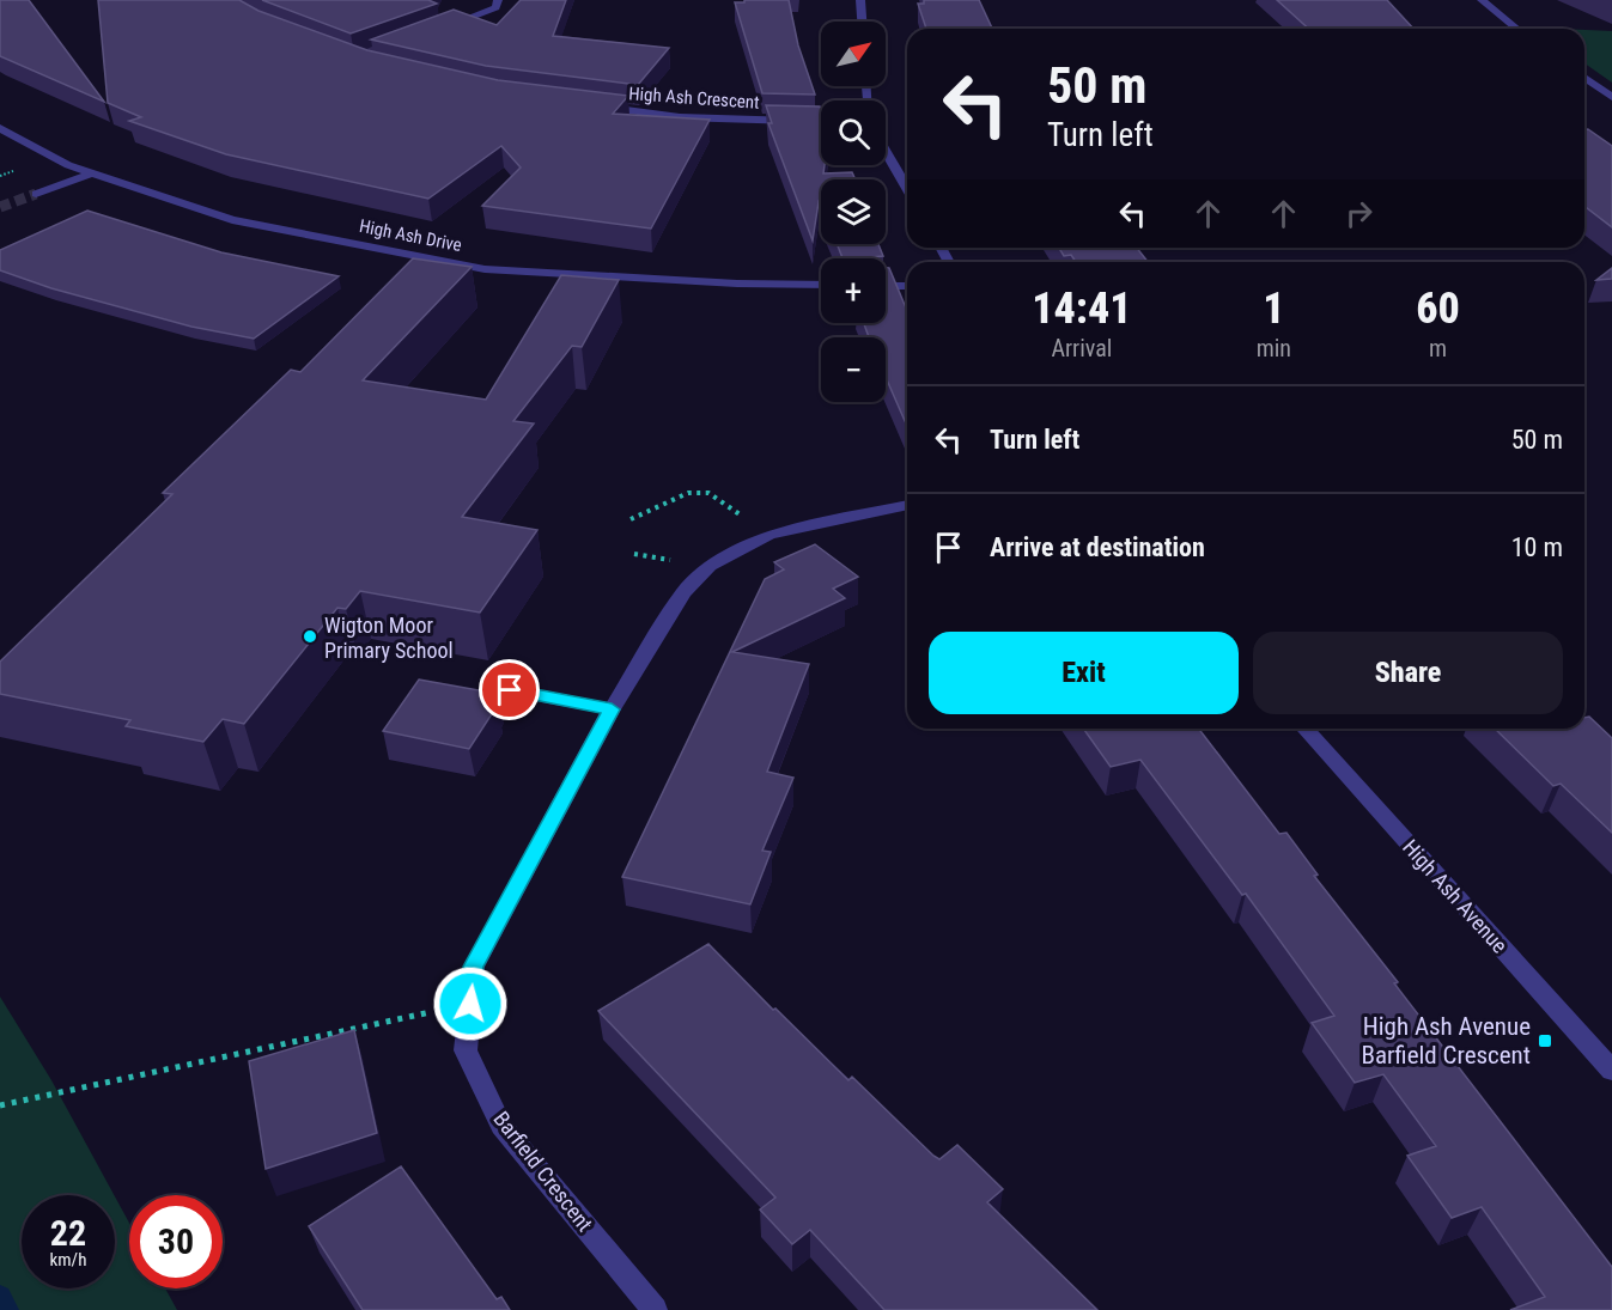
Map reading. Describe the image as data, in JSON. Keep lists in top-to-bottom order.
{
  "streets": {
    "street": [
      "High Ash Crescent",
      "High Ash Drive",
      "High Ash Avenue",
      "Barfield Crescent"
    ]
  },
  "places": {
    "other": ["Wigton Moor Primary School"],
    "transit": ["High Ash Avenue Barfield Crescent"]
  },
  "north": "top right",
  "page": {
    "map_buttons": ["+", "−"],
    "turn": ["50 m", "Turn left"],
    "eta": [
      "14:41",
      "Arrival",
      "1",
      "min",
      "60",
      "m"
    ],
    "list": [
      {
        "name": "Turn left",
        "value": "50 m"
      },
      {
        "name": "Arrive at destination",
        "value": "10 m"
      }
    ],
    "buttons": ["Exit", "Share"],
    "speed": "22 km/h",
    "limit": "30"
  }
}
